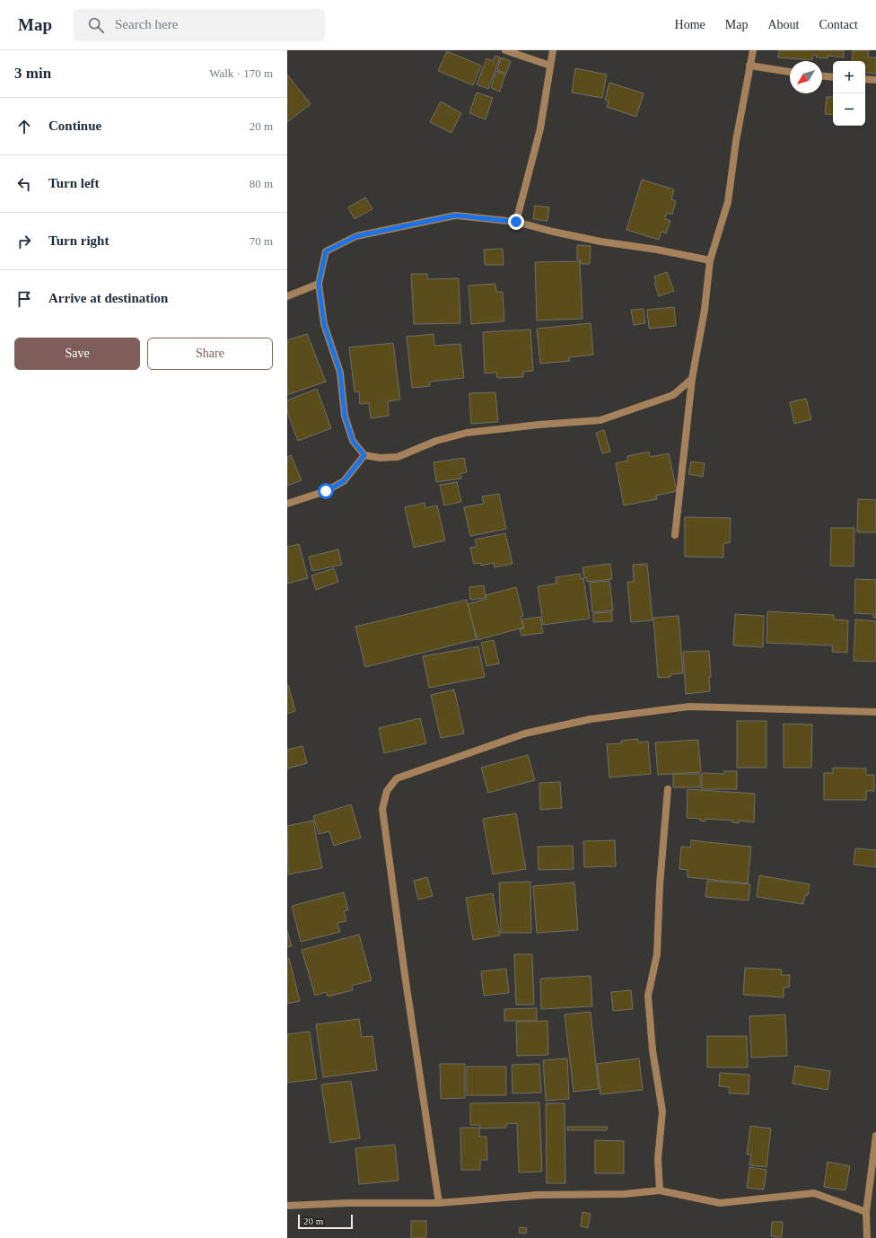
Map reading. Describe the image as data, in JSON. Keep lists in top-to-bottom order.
{
  "scale_bar": "20 m",
  "north": "bottom left",
  "page": {
    "header": "Map",
    "search": "Search here",
    "nav": [
      "Home",
      "Map",
      "About",
      "Contact"
    ],
    "heading": ["3 min", "Walk · 170 m"],
    "map_buttons": ["+", "−"],
    "list": [
      ["Continue", "20 m"],
      ["Turn left", "80 m"],
      ["Turn right", "70 m"],
      "Arrive at destination"
    ],
    "buttons": ["Save", "Share"],
    "scale": "20 m"
  }
}
